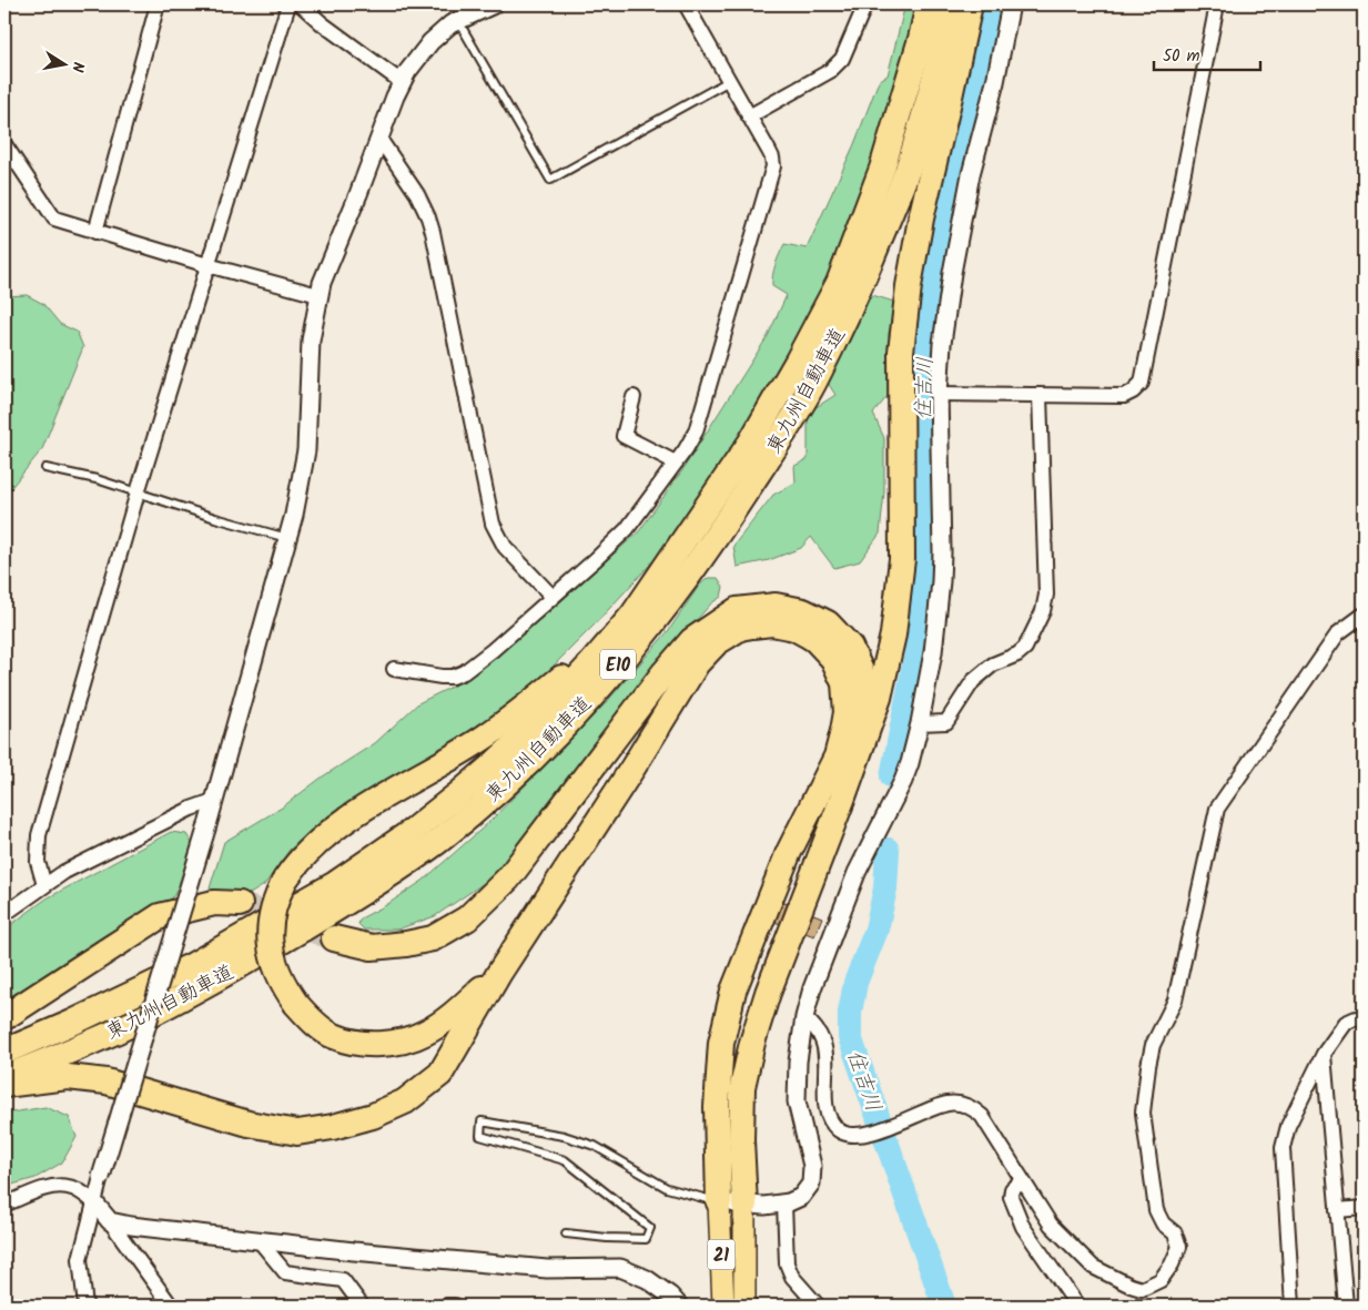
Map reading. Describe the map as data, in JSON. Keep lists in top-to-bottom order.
{
  "streets": {
    "highway": ["東九州自動車道", "E10"],
    "main road": ["21"]
  },
  "water": ["住吉川"],
  "scale_bar": "50 m",
  "north": "right"
}
